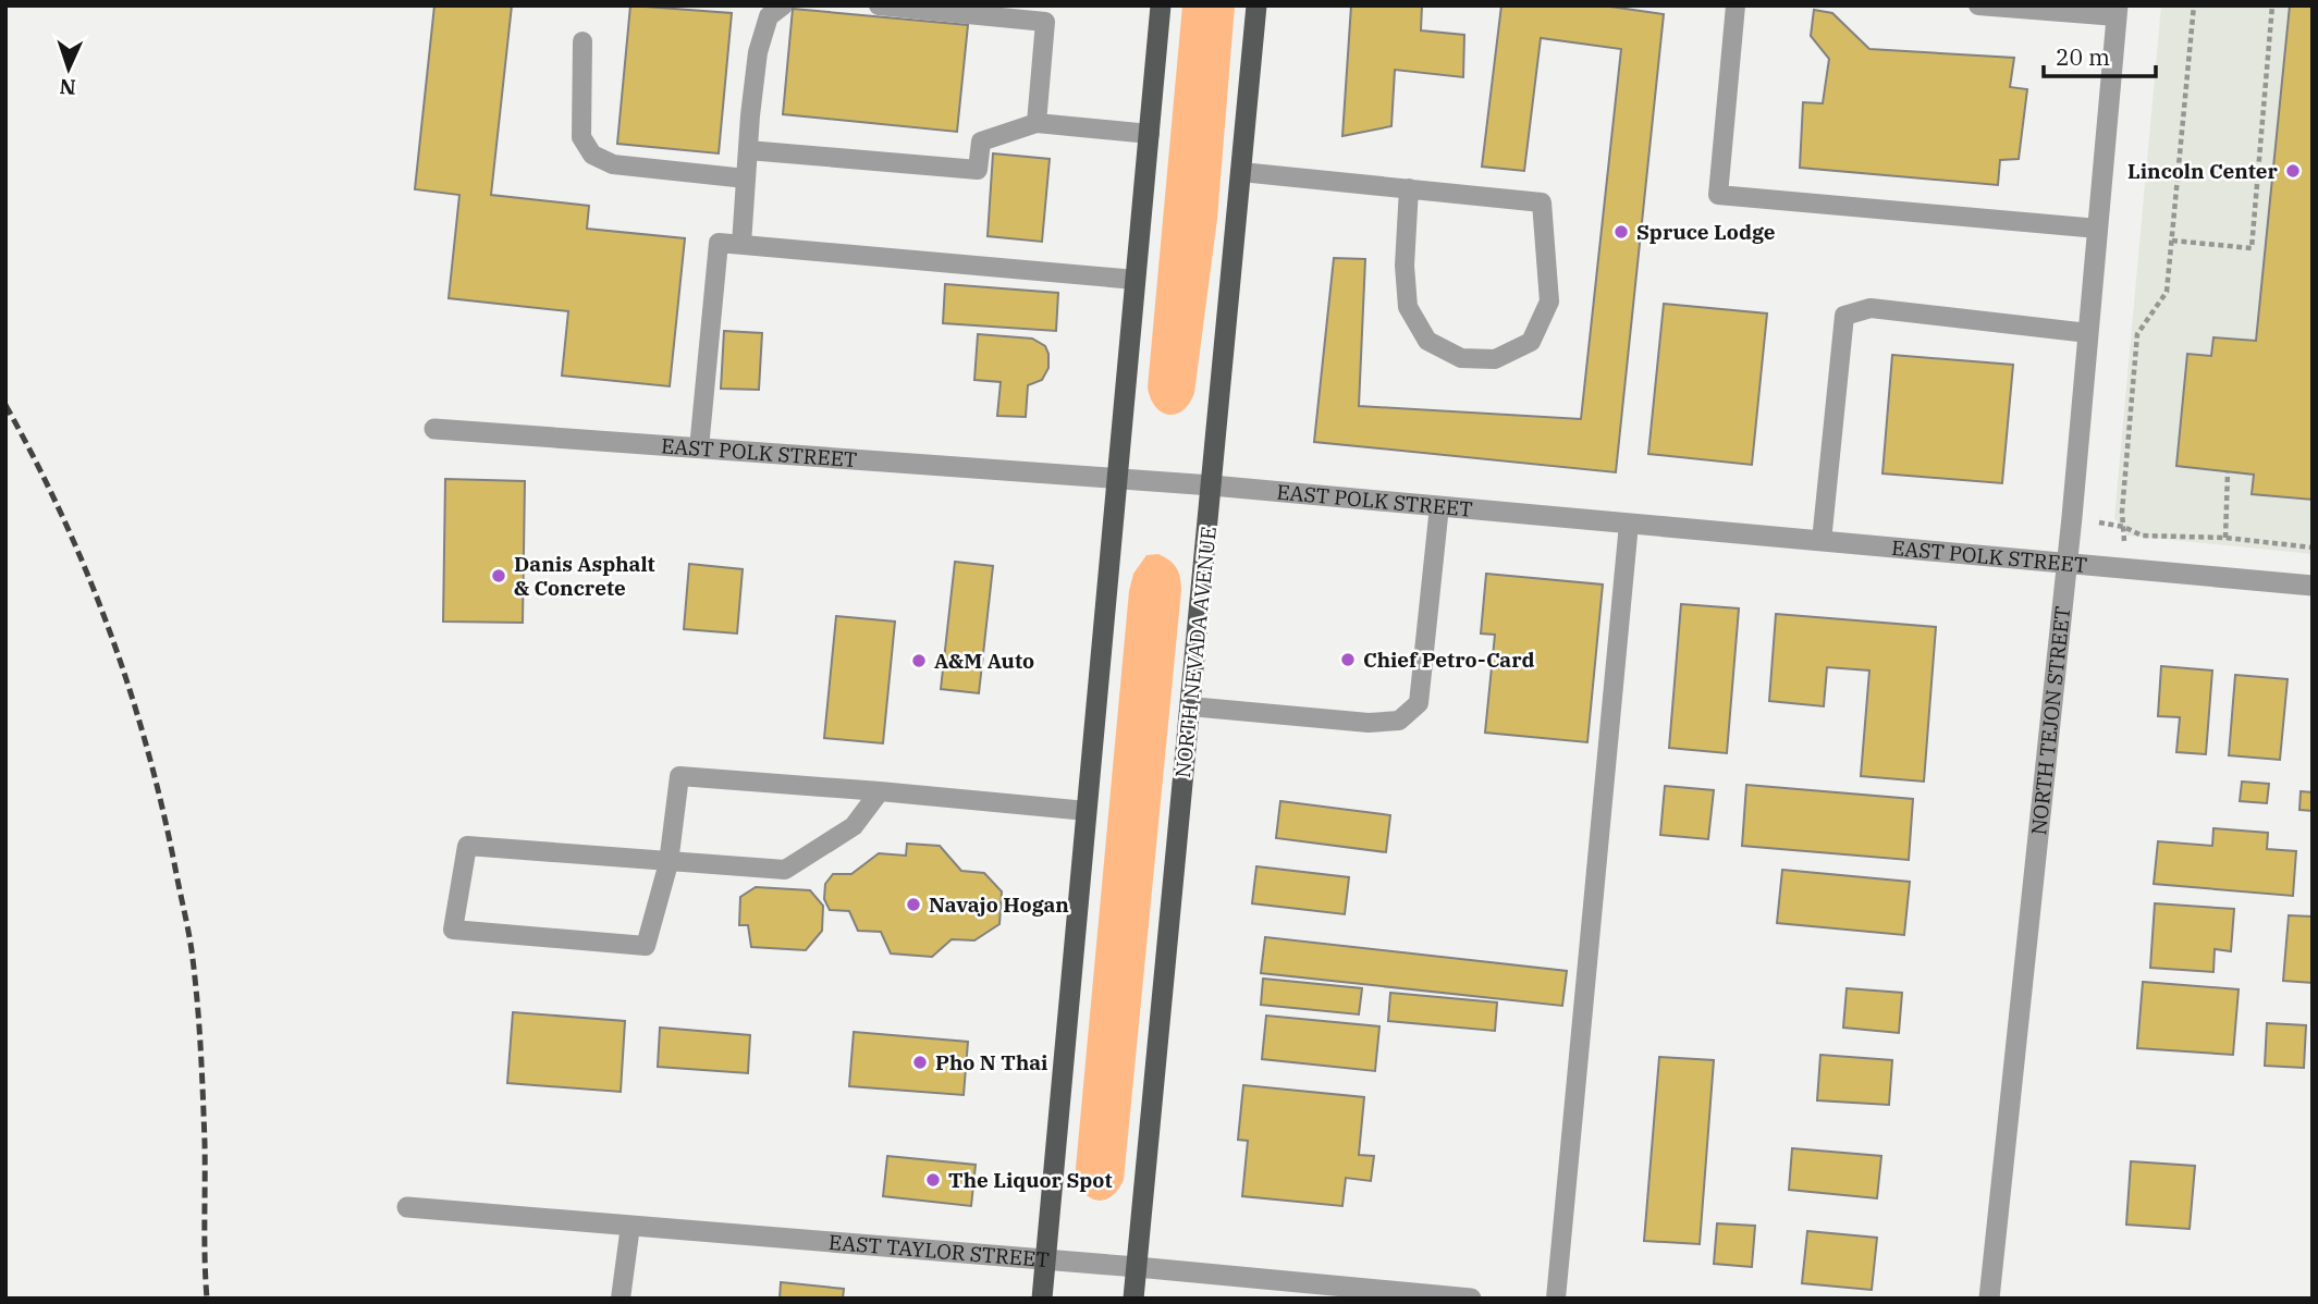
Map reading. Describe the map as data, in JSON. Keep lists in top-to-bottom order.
{
  "streets": {
    "main road": ["NORTH NEVADA AVENUE"],
    "street": ["EAST POLK STREET", "NORTH TEJON STREET", "EAST TAYLOR STREET"]
  },
  "crossings": [
    ["EAST POLK STREET", "NORTH NEVADA AVENUE"],
    ["EAST POLK STREET", "NORTH TEJON STREET"],
    ["NORTH NEVADA AVENUE", "EAST TAYLOR STREET"]
  ],
  "places": [
    "Lincoln Center",
    "Spruce Lodge",
    "Danis Asphalt & Concrete",
    "Chief Petro-Card",
    "A&M Auto",
    "Navajo Hogan",
    "Pho N Thai",
    "The Liquor Spot"
  ],
  "scale_bar": "20 m",
  "north": "bottom"
}
